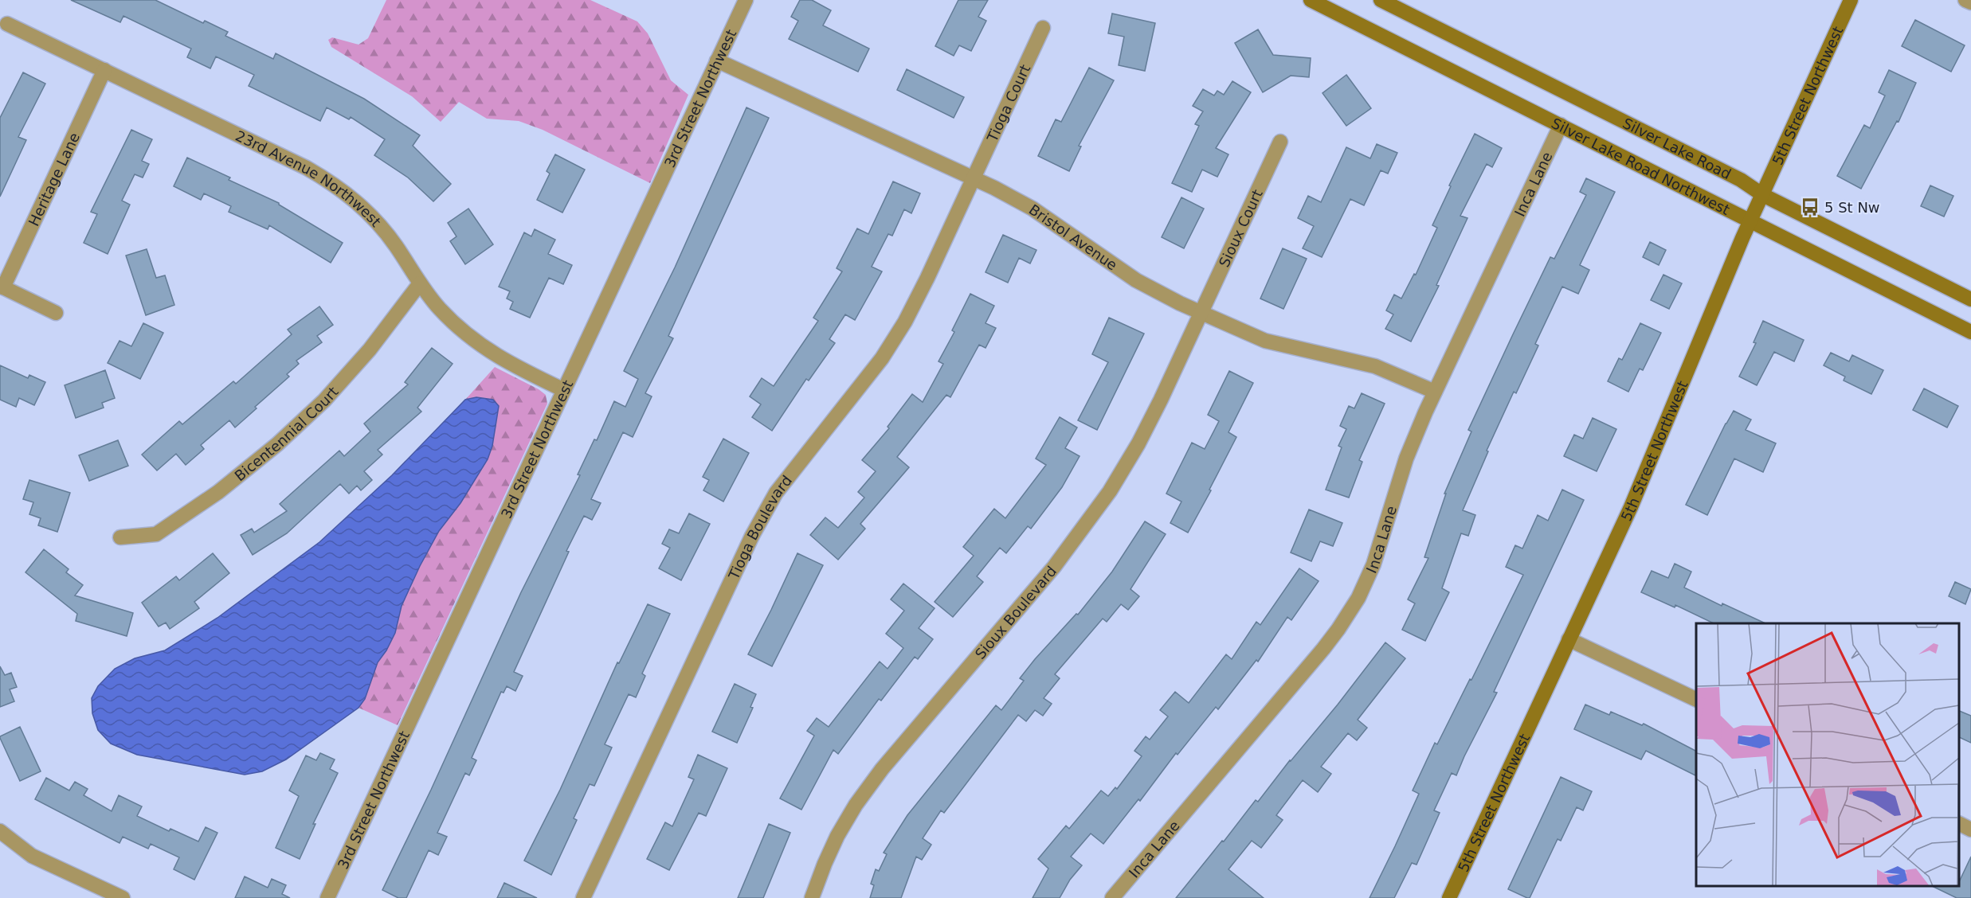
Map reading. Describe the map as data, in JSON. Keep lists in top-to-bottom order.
{
  "streets": {
    "main road": ["5th Street Northwest", "Silver Lake Road", "Silver Lake Road Northwest"],
    "street": [
      "3rd Street Northwest",
      "Tioga Court",
      "Heritage Lane",
      "23rd Avenue Northwest",
      "Inca Lane",
      "Sioux Court",
      "Bristol Avenue",
      "Bicentennial Court",
      "Tioga Boulevard",
      "Sioux Boulevard"
    ]
  },
  "crossings": [
    ["5th Street Northwest", "Silver Lake Road"],
    ["5th Street Northwest", "Silver Lake Road Northwest"],
    ["3rd Street Northwest", "23rd Avenue Northwest"],
    ["3rd Street Northwest", "Bristol Avenue"],
    ["Tioga Court", "Bristol Avenue"],
    ["Tioga Court", "Tioga Boulevard"],
    ["Silver Lake Road Northwest", "Inca Lane"],
    ["Heritage Lane", "23rd Avenue Northwest"],
    ["23rd Avenue Northwest", "Bicentennial Court"],
    ["Inca Lane", "Bristol Avenue"],
    ["Sioux Court", "Bristol Avenue"],
    ["Sioux Court", "Sioux Boulevard"],
    ["Bristol Avenue", "Tioga Boulevard"],
    ["Bristol Avenue", "Sioux Boulevard"]
  ],
  "places": {
    "bus stop": ["5 St Nw"]
  }
}
